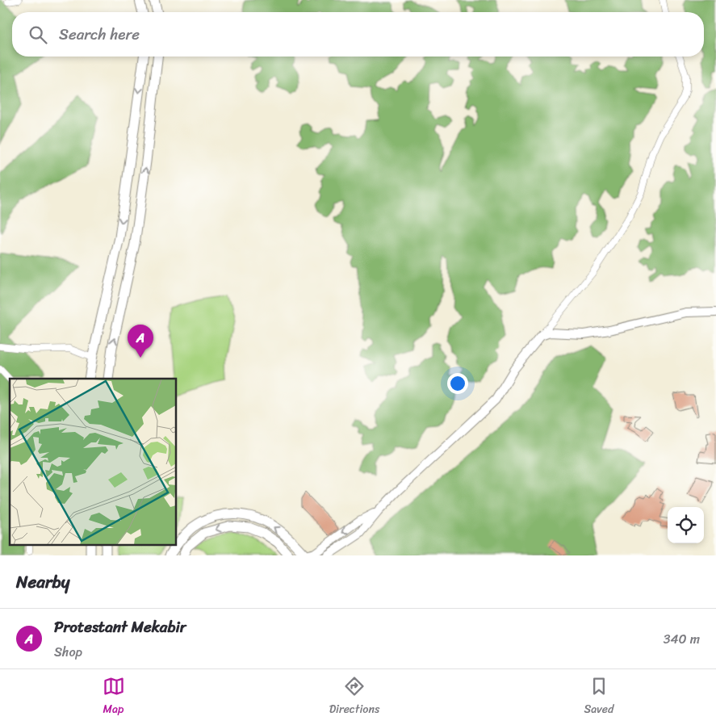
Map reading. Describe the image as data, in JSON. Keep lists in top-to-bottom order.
{
  "page": {
    "search": "Search here",
    "pins": "A",
    "heading": "Nearby",
    "list": [
      {
        "mark": "A",
        "name": "Protestant Mekabir",
        "note": "Shop",
        "value": "340 m"
      }
    ],
    "nav": ["Map", "Directions", "Saved"]
  }
}
